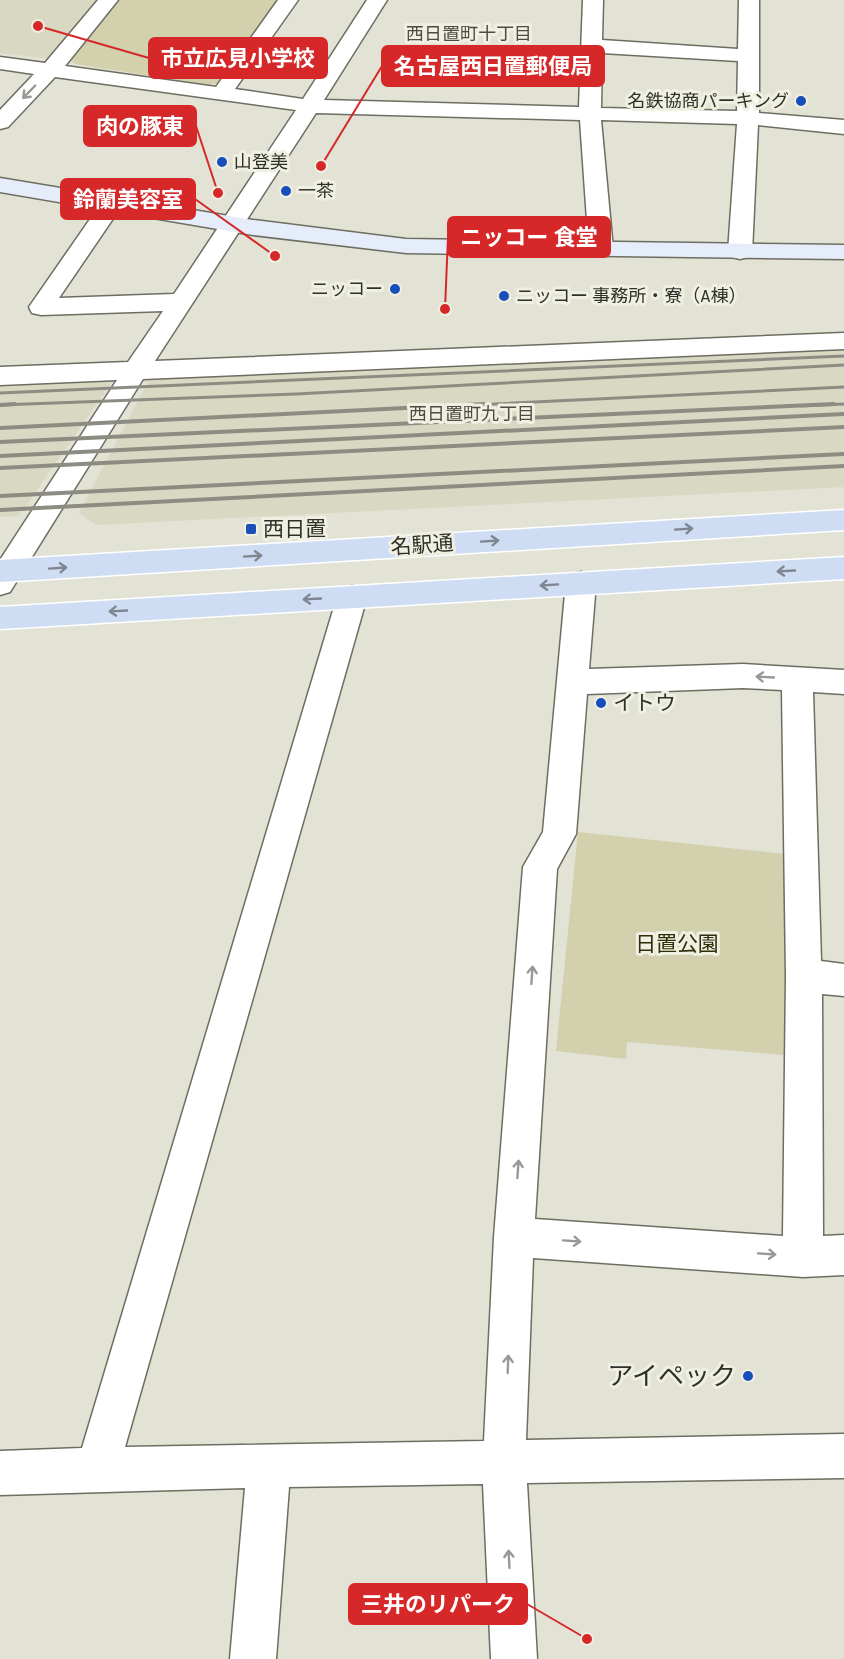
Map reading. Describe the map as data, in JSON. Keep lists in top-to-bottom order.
{
  "streets": {
    "main road": ["名駅通"]
  },
  "districts": ["西日置町十丁目", "西日置町九丁目"],
  "parks": ["日置公園"],
  "places": {
    "other": [
      "市立広見小学校",
      "名鉄協商パーキング",
      "山登美",
      "名古屋西日置郵便局",
      "一茶",
      "肉の豚東",
      "鈴蘭美容室",
      "ニッコー",
      "ニッコー 事務所・寮（A棟）",
      "ニッコー 食堂",
      "イトウ",
      "アイペック",
      "三井のリパーク"
    ],
    "transit": ["西日置"]
  }
}
